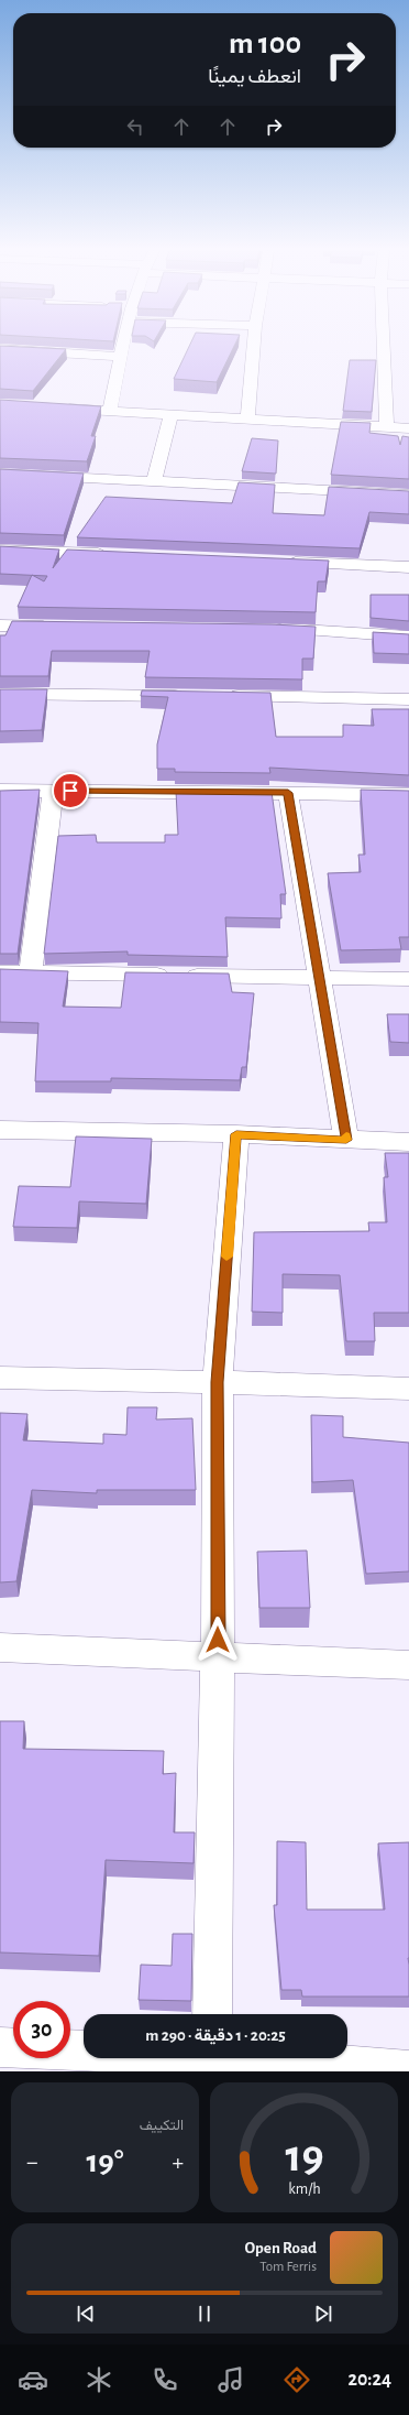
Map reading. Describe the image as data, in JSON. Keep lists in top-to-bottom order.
{
  "page": {
    "turn": ["100 m", "انعطف يمينًا"],
    "limit": "30",
    "trip": "20:25 · 1 دقيقة · 290 m",
    "tile": "التكييف",
    "heat": ["−", "19°", "+"],
    "song": ["Open Road", "Tom Ferris"],
    "tabs": "20:24",
    "gauge": ["19", "km/h"]
  }
}
